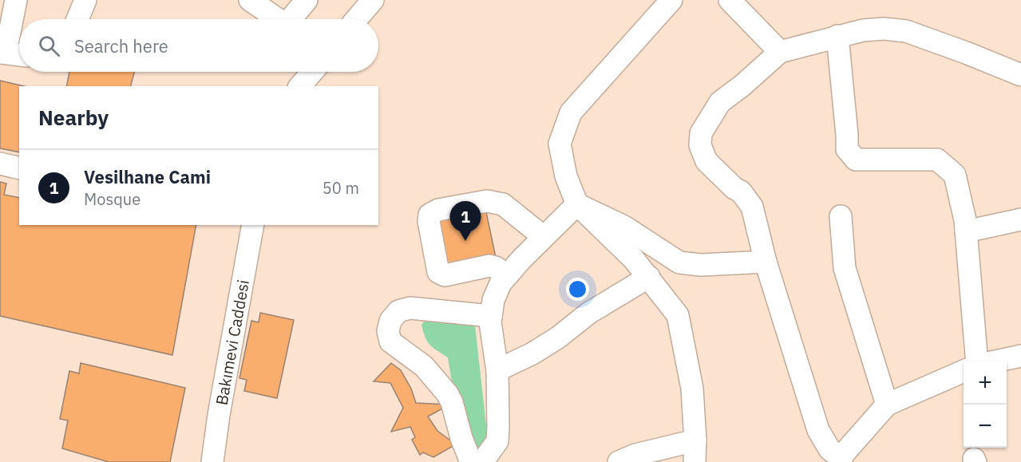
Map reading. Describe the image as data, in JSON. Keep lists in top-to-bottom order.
{
  "streets": {
    "street": ["Bakımevi Caddesi"]
  },
  "page": {
    "search": "Search here",
    "heading": "Nearby",
    "list": [
      {
        "mark": "1",
        "name": "Vesilhane Cami",
        "note": "Mosque",
        "value": "50 m"
      }
    ],
    "pins": "1",
    "map_buttons": ["+", "−"]
  }
}
